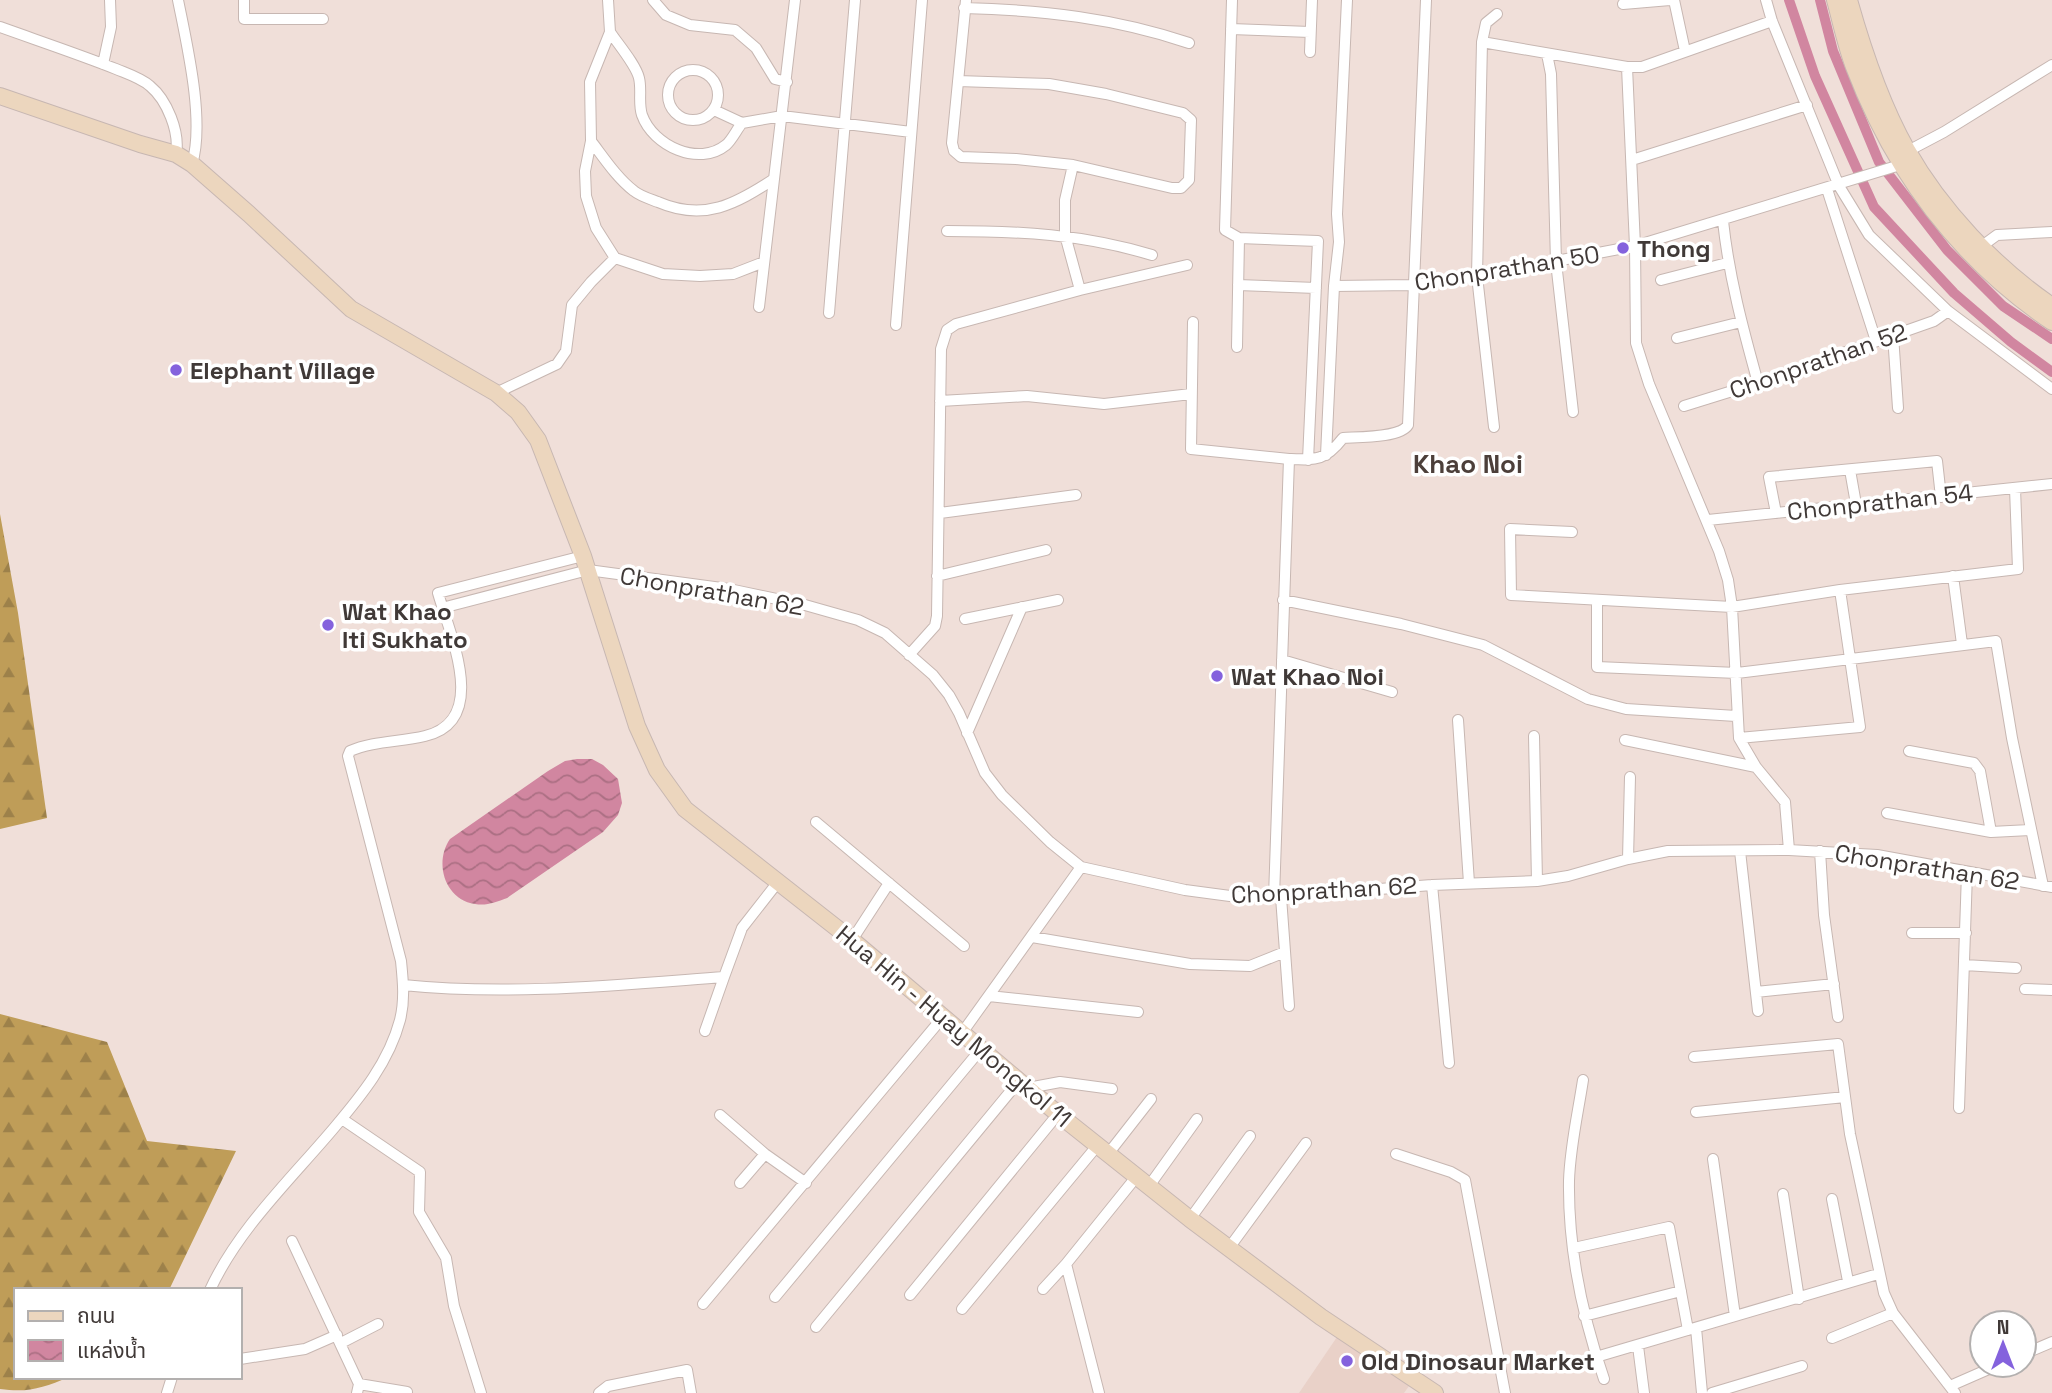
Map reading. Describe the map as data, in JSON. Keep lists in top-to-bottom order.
{
  "streets": {
    "street": [
      "Chonprathan 50",
      "Chonprathan 52",
      "Chonprathan 54",
      "Chonprathan 62",
      "Hua Hin - Huay Mongkol 11"
    ]
  },
  "crossings": [
    ["Chonprathan 62", "Hua Hin - Huay Mongkol 11"]
  ],
  "districts": ["Khao Noi"],
  "places": [
    "Thong",
    "Elephant Village",
    "Wat Khao Iti Sukhato",
    "Wat Khao Noi",
    "Old Dinosaur Market"
  ],
  "legend": ["ถนน", "แหล่งน้ำ"],
  "north": "top"
}
